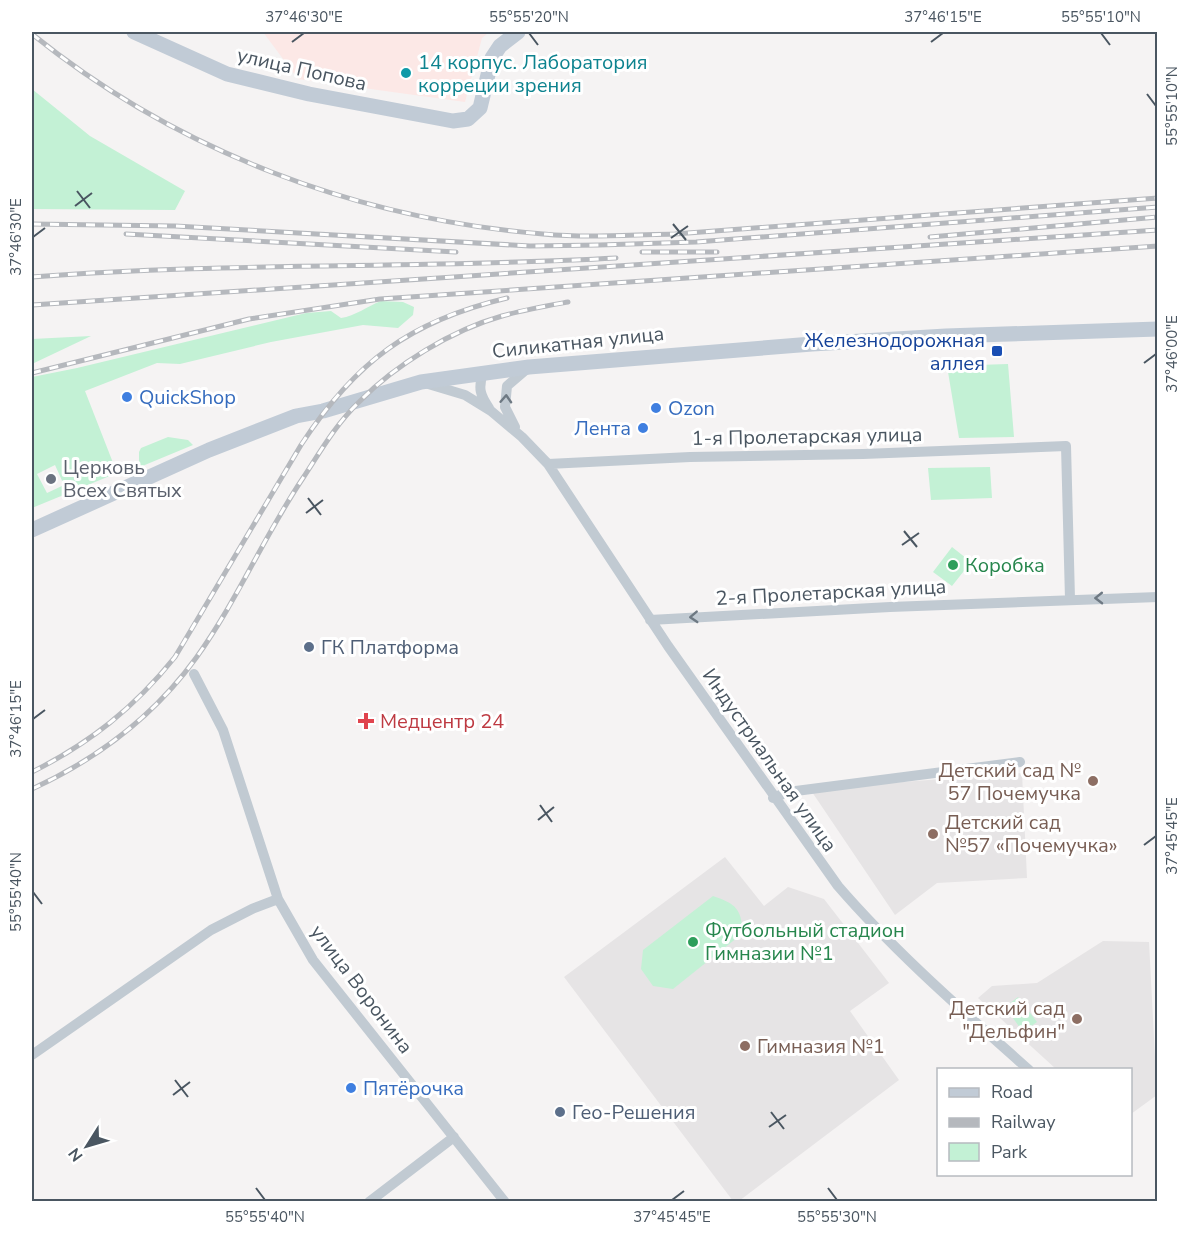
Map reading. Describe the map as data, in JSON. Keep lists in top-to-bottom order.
{
  "streets": {
    "street": [
      "улица Попова",
      "Силикатная улица",
      "1-я Пролетарская улица",
      "2-я Пролетарская улица",
      "Индустриальная улица",
      "улица Воронина"
    ]
  },
  "crossings": [
    ["Силикатная улица", "Индустриальная улица"],
    ["1-я Пролетарская улица", "2-я Пролетарская улица"],
    ["1-я Пролетарская улица", "Индустриальная улица"],
    ["2-я Пролетарская улица", "Индустриальная улица"]
  ],
  "one_way": ["2-я Пролетарская улица"],
  "places": {
    "other": [
      "14 корпус. Лаборатория корреции зрения",
      "QuickShop",
      "Ozon",
      "Лента",
      "Церковь Всех Святых",
      "Коробка",
      "ГК Платформа",
      "Детский сад № 57 Почемучка",
      "Детский сад №57 «Почемучка»",
      "Футбольный стадион Гимназии №1",
      "Детский сад \"Дельфин\"",
      "Гимназия №1",
      "Пятёрочка",
      "Гео-Решения"
    ],
    "transit": ["Железнодорожная аллея"],
    "health": ["Медцентр 24"]
  },
  "legend": ["Road", "Railway", "Park"],
  "north": "bottom left",
  "coordinates": [
    "37°46'30\"E",
    "55°55'20\"N",
    "37°46'15\"E",
    "55°55'10\"N",
    "37°46'00\"E",
    "37°45'45\"E",
    "55°55'40\"N",
    "55°55'30\"N"
  ]
}
